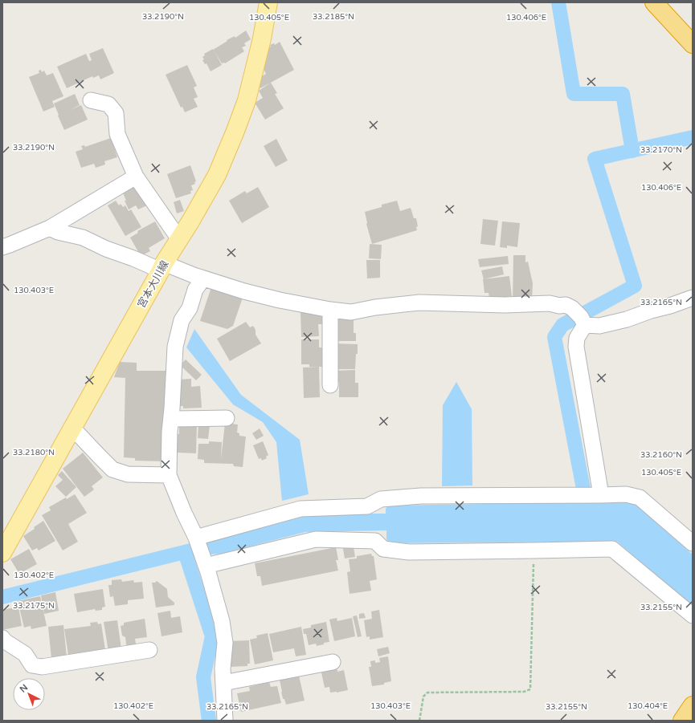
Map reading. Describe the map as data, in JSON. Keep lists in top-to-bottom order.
{
  "streets": {
    "main road": ["宮本大川線"]
  },
  "north": "top left",
  "coordinates": [
    "33.2190°N",
    "33.2185°N",
    "130.405°E",
    "130.406°E",
    "33.2170°N",
    "130.403°E",
    "33.2165°N",
    "33.2180°N",
    "33.2160°N",
    "130.402°E",
    "33.2175°N",
    "33.2155°N",
    "130.404°E"
  ]
}
